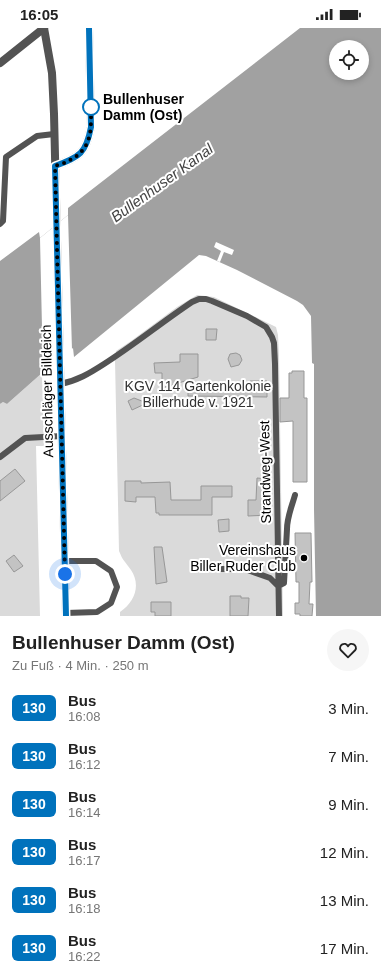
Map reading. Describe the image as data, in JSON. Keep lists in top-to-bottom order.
{
  "streets": {
    "street": ["Ausschläger Billdeich"],
    "lane": ["Strandweg-West"]
  },
  "crossings": [
    ["Ausschläger Billdeich", "Strandweg-West"]
  ],
  "water": ["Bullenhuser Kanal"],
  "parks": ["KGV 114 Gartenkolonie Billerhude v. 1921"],
  "places": ["Bullenhuser Damm (Ost)", "Vereinshaus Biller Ruder Club"],
  "lines": ["bus line 130"],
  "page": {
    "status": "16:05",
    "heading": ["Bullenhuser Damm (Ost)", "Zu Fuß · 4 Min. · 250 m"],
    "list": [
      {
        "mark": "130",
        "name": "Bus",
        "note": "16:08",
        "value": "3 Min."
      },
      {
        "mark": "130",
        "name": "Bus",
        "note": "16:12",
        "value": "7 Min."
      },
      {
        "mark": "130",
        "name": "Bus",
        "note": "16:14",
        "value": "9 Min."
      },
      {
        "mark": "130",
        "name": "Bus",
        "note": "16:17",
        "value": "12 Min."
      },
      {
        "mark": "130",
        "name": "Bus",
        "note": "16:18",
        "value": "13 Min."
      },
      {
        "mark": "130",
        "name": "Bus",
        "note": "16:22",
        "value": "17 Min."
      }
    ]
  }
}
